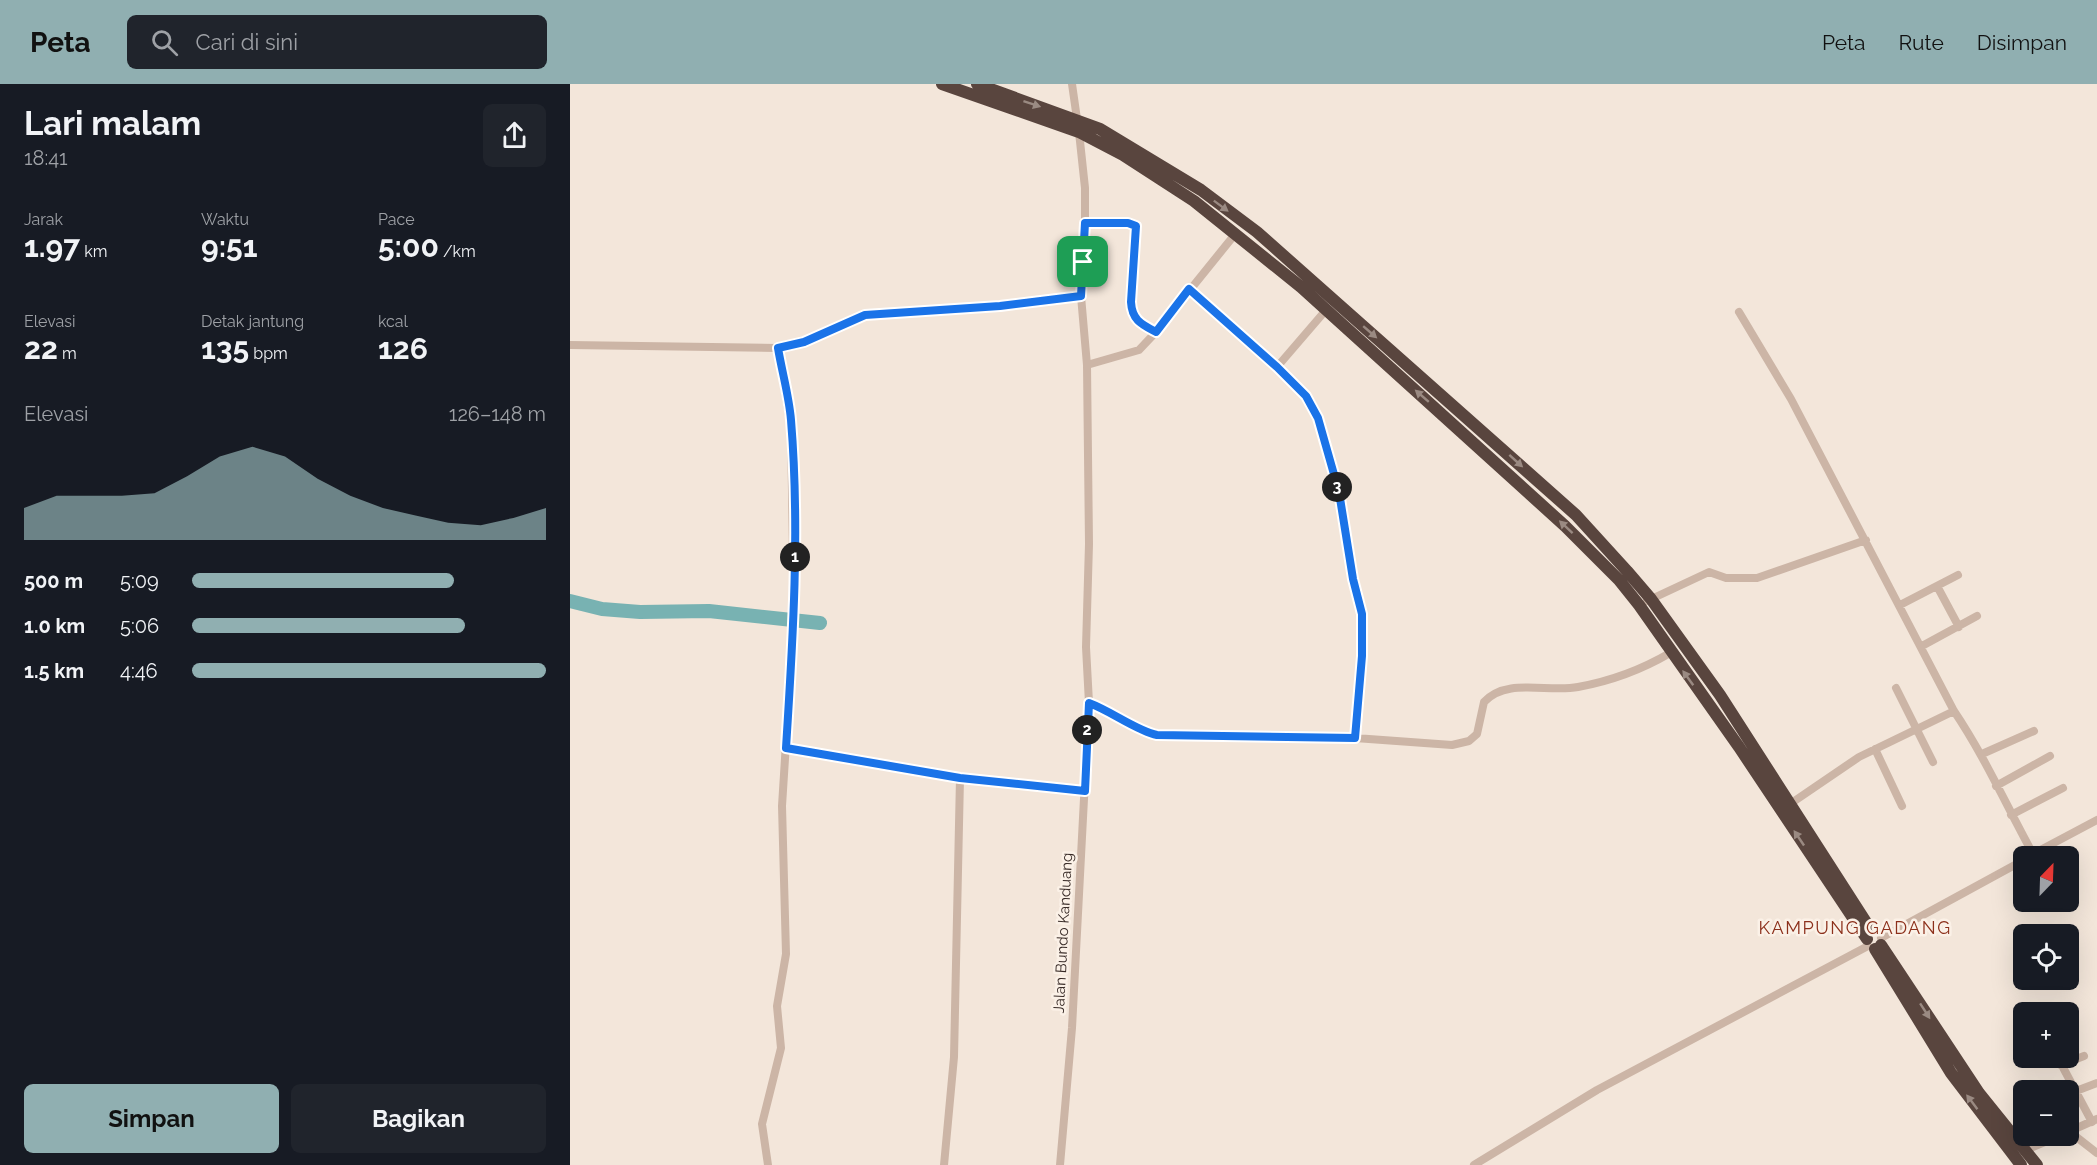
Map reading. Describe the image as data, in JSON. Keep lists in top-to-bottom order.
{
  "streets": {
    "street": ["Jalan Bundo Kanduang"]
  },
  "districts": ["KAMPUNG GADANG"],
  "north": "top right",
  "page": {
    "header": "Peta",
    "search": "Cari di sini",
    "nav": ["Peta", "Rute", "Disimpan"],
    "heading": ["Lari malam", "18:41"],
    "stats": [
      ["Jarak", "1.97 km"],
      ["Waktu", "9:51"],
      ["Pace", "5:00 /km"],
      ["Elevasi", "22 m"],
      ["Detak jantung", "135 bpm"],
      ["kcal", "126"]
    ],
    "chart": ["Elevasi", "126–148 m"],
    "pins": ["3", "1", "2"],
    "list": [
      {
        "name": "500 m",
        "note": "5:09"
      },
      {
        "name": "1.0 km",
        "note": "5:06"
      },
      {
        "name": "1.5 km",
        "note": "4:46"
      }
    ],
    "map_buttons": ["+", "−"],
    "buttons": ["Simpan", "Bagikan"]
  }
}
